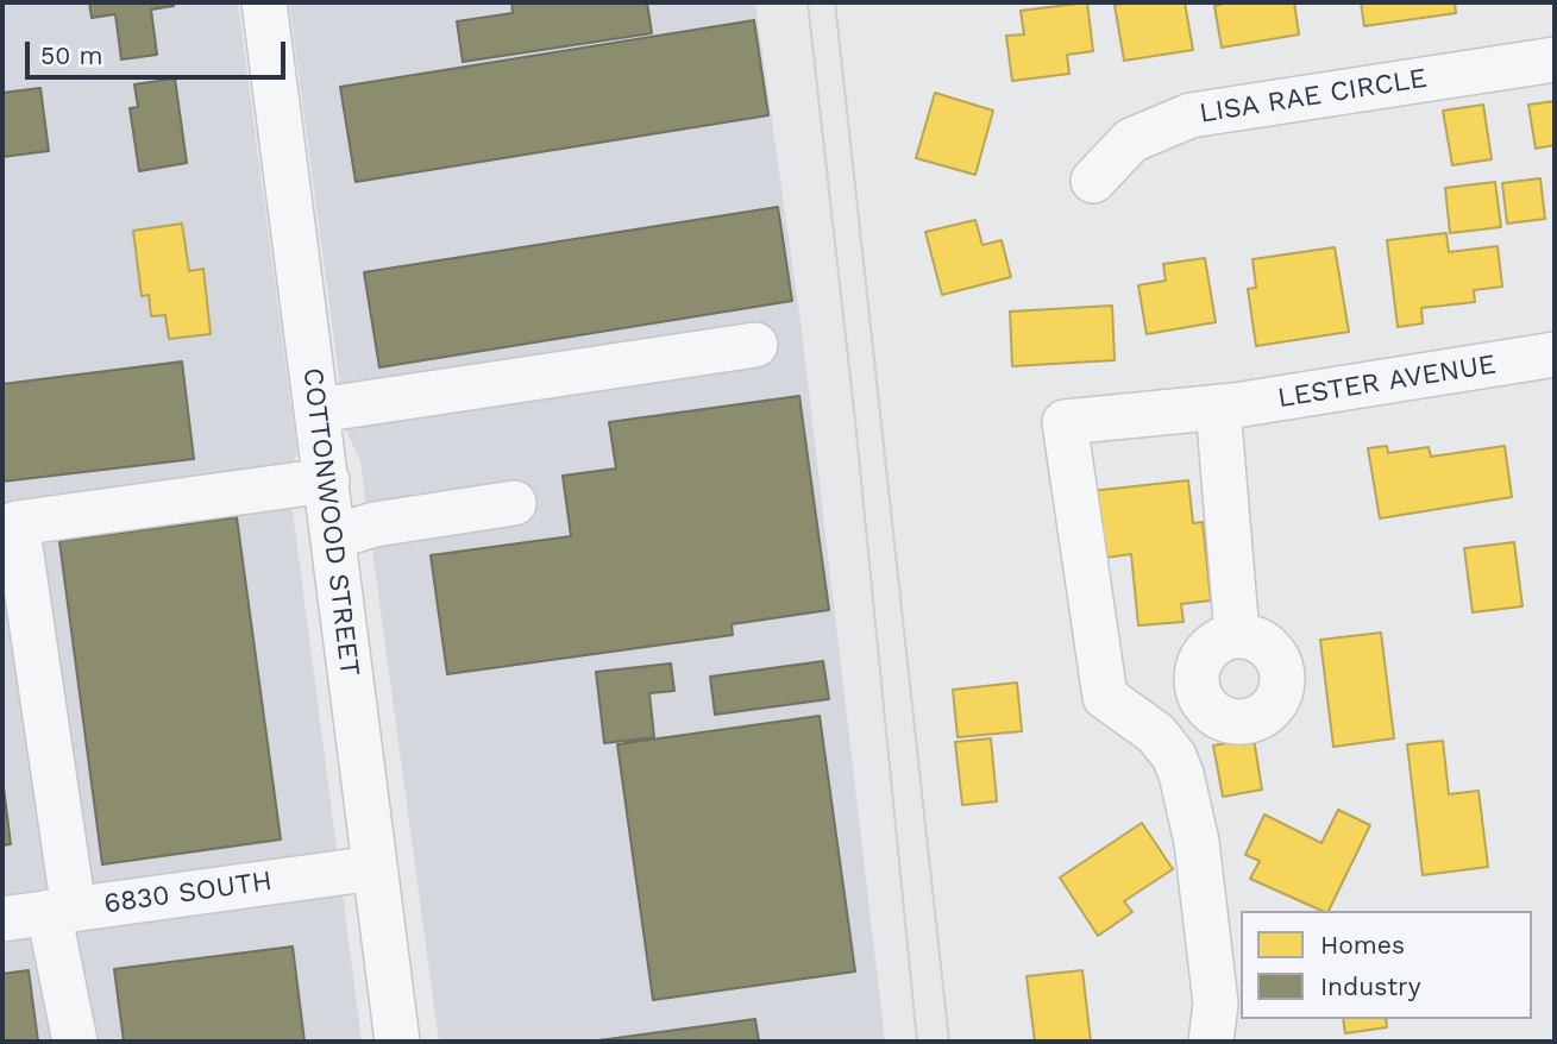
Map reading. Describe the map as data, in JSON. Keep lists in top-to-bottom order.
{
  "streets": {
    "street": [
      "LISA RAE CIRCLE",
      "LESTER AVENUE",
      "COTTONWOOD STREET",
      "6830 SOUTH"
    ]
  },
  "crossings": [
    ["COTTONWOOD STREET", "6830 SOUTH"]
  ],
  "legend": ["Homes", "Industry"],
  "scale_bar": "50 m"
}
